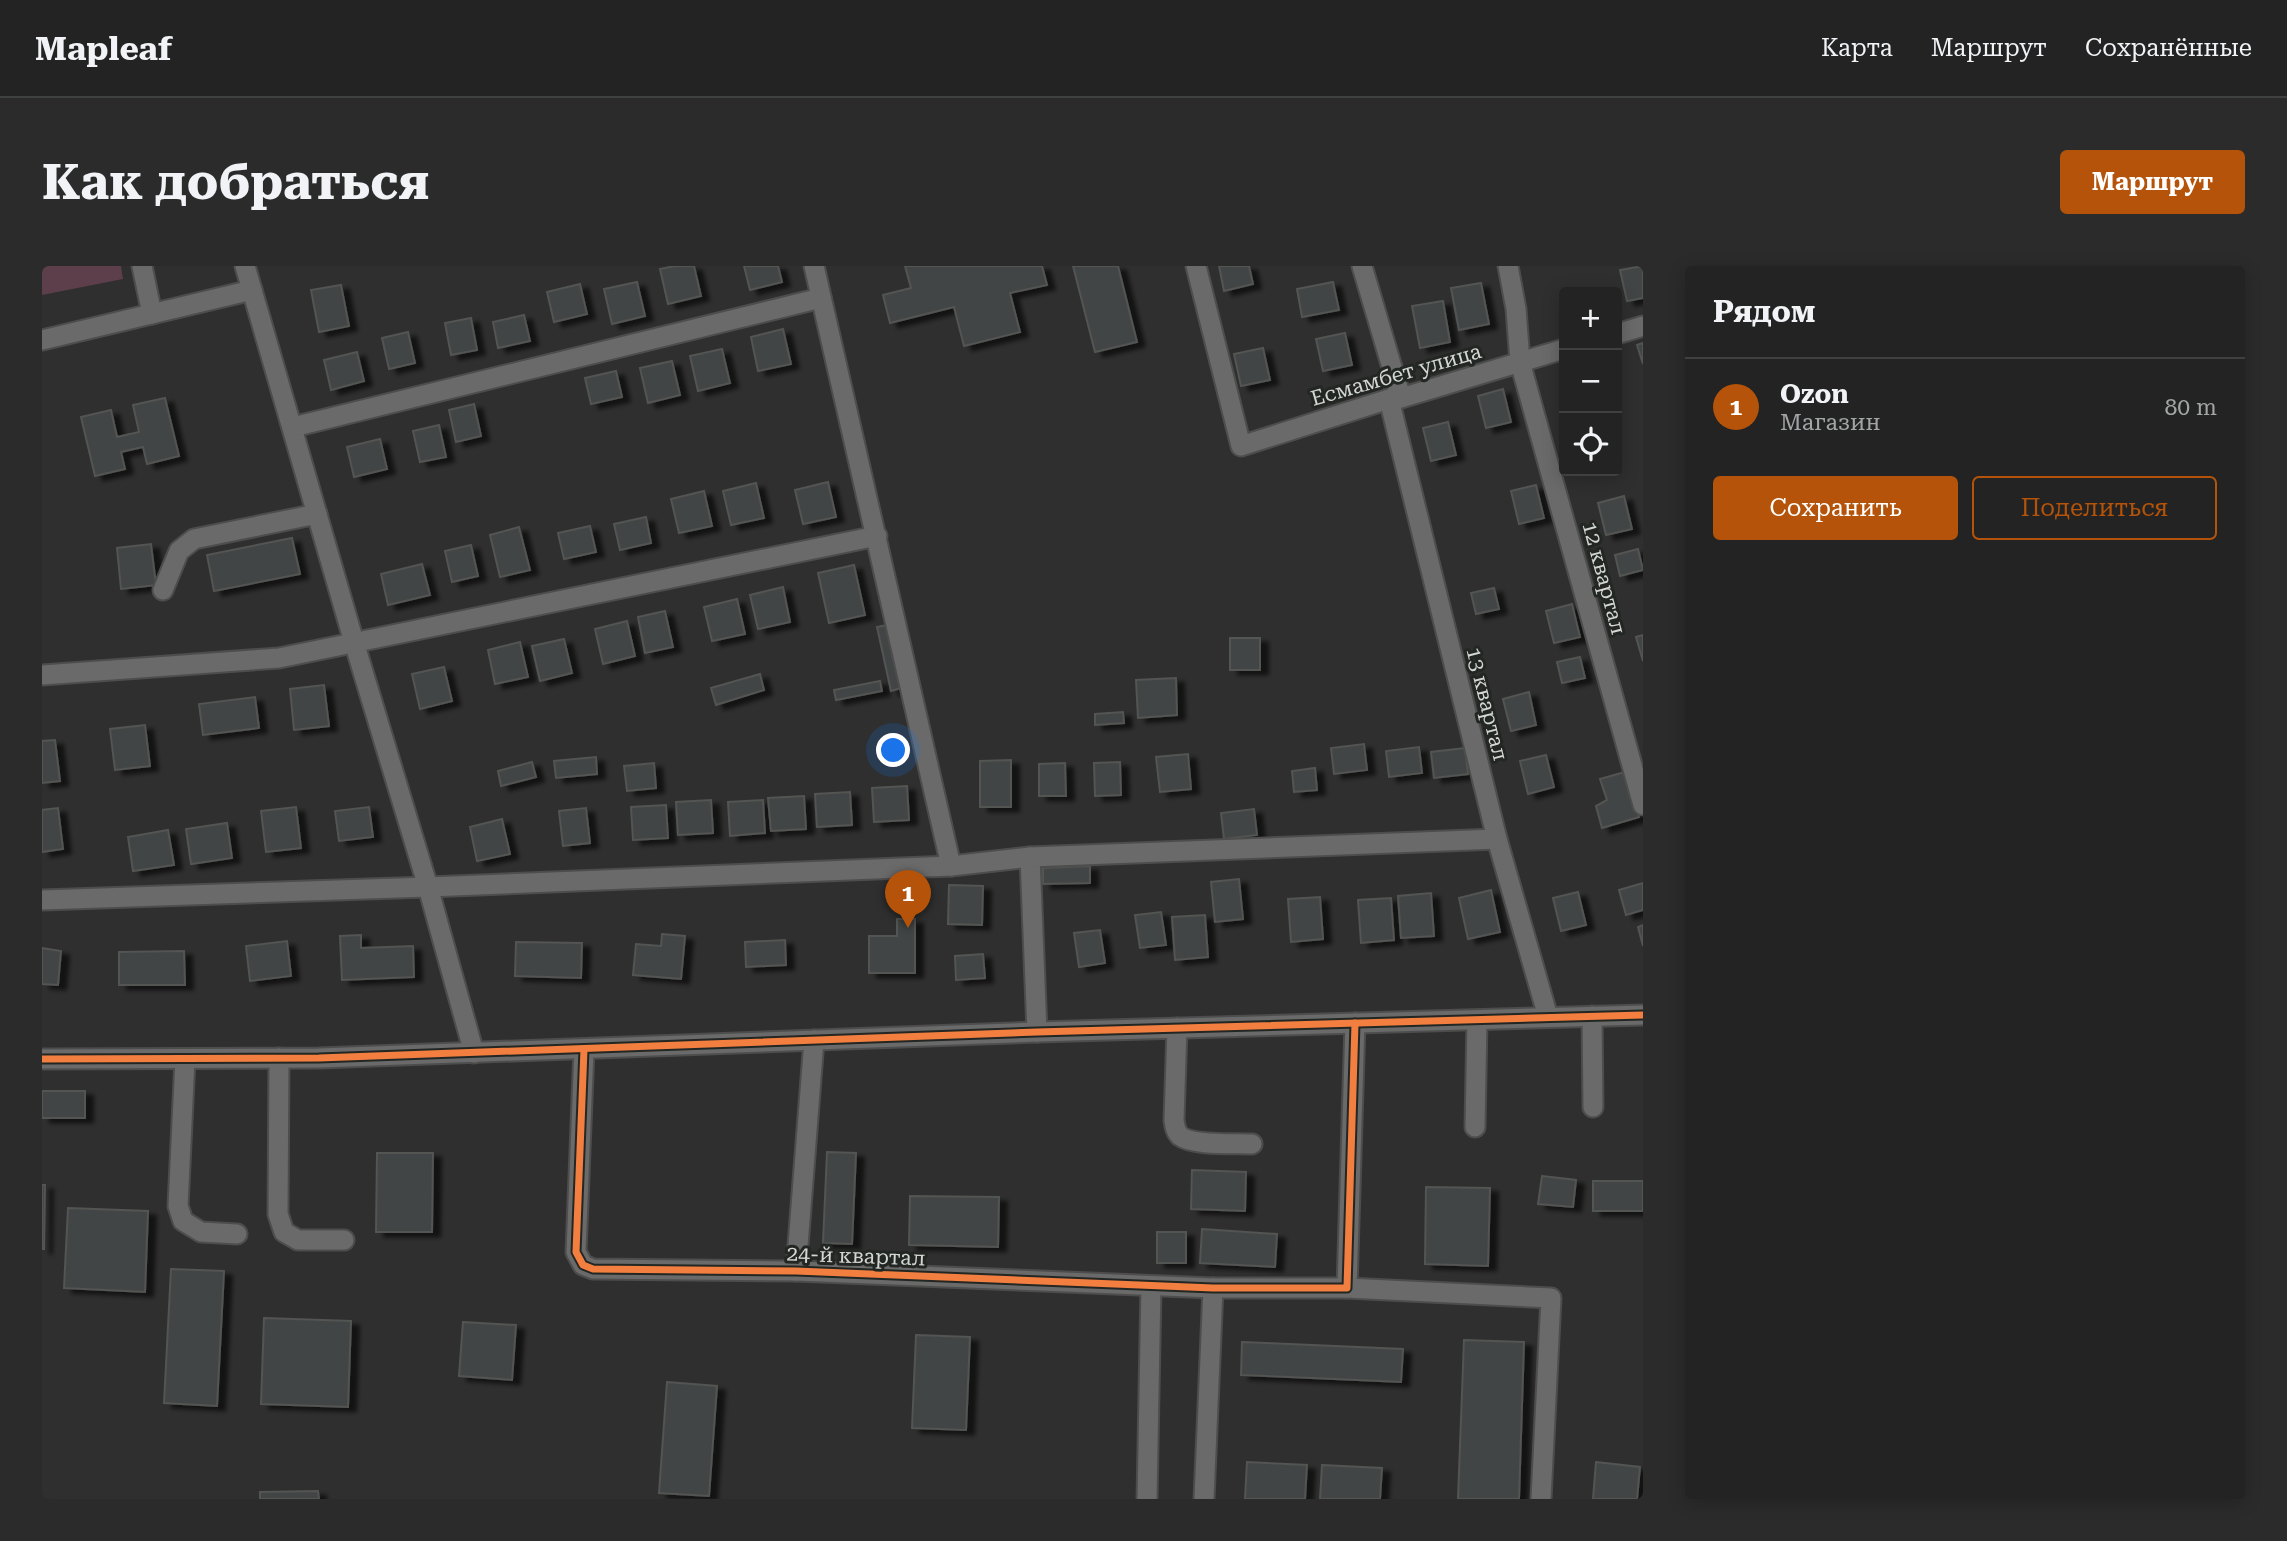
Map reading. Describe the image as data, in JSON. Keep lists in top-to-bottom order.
{
  "streets": {
    "street": [
      "Есмамбет улица",
      "12 квартал",
      "13 квартал",
      "24-й квартал"
    ]
  },
  "crossings": [
    ["Есмамбет улица", "12 квартал"],
    ["Есмамбет улица", "13 квартал"]
  ],
  "page": {
    "header": "Mapleaf",
    "nav": ["Карта", "Маршрут", "Сохранённые"],
    "buttons": [
      "Маршрут",
      ["Сохранить", "Поделиться"]
    ],
    "title": "Как добраться",
    "heading": "Рядом",
    "map_buttons": ["+", "−"],
    "list": [
      {
        "mark": "1",
        "name": "Ozon",
        "note": "Магазин",
        "value": "80 m"
      }
    ],
    "pins": "1"
  }
}
